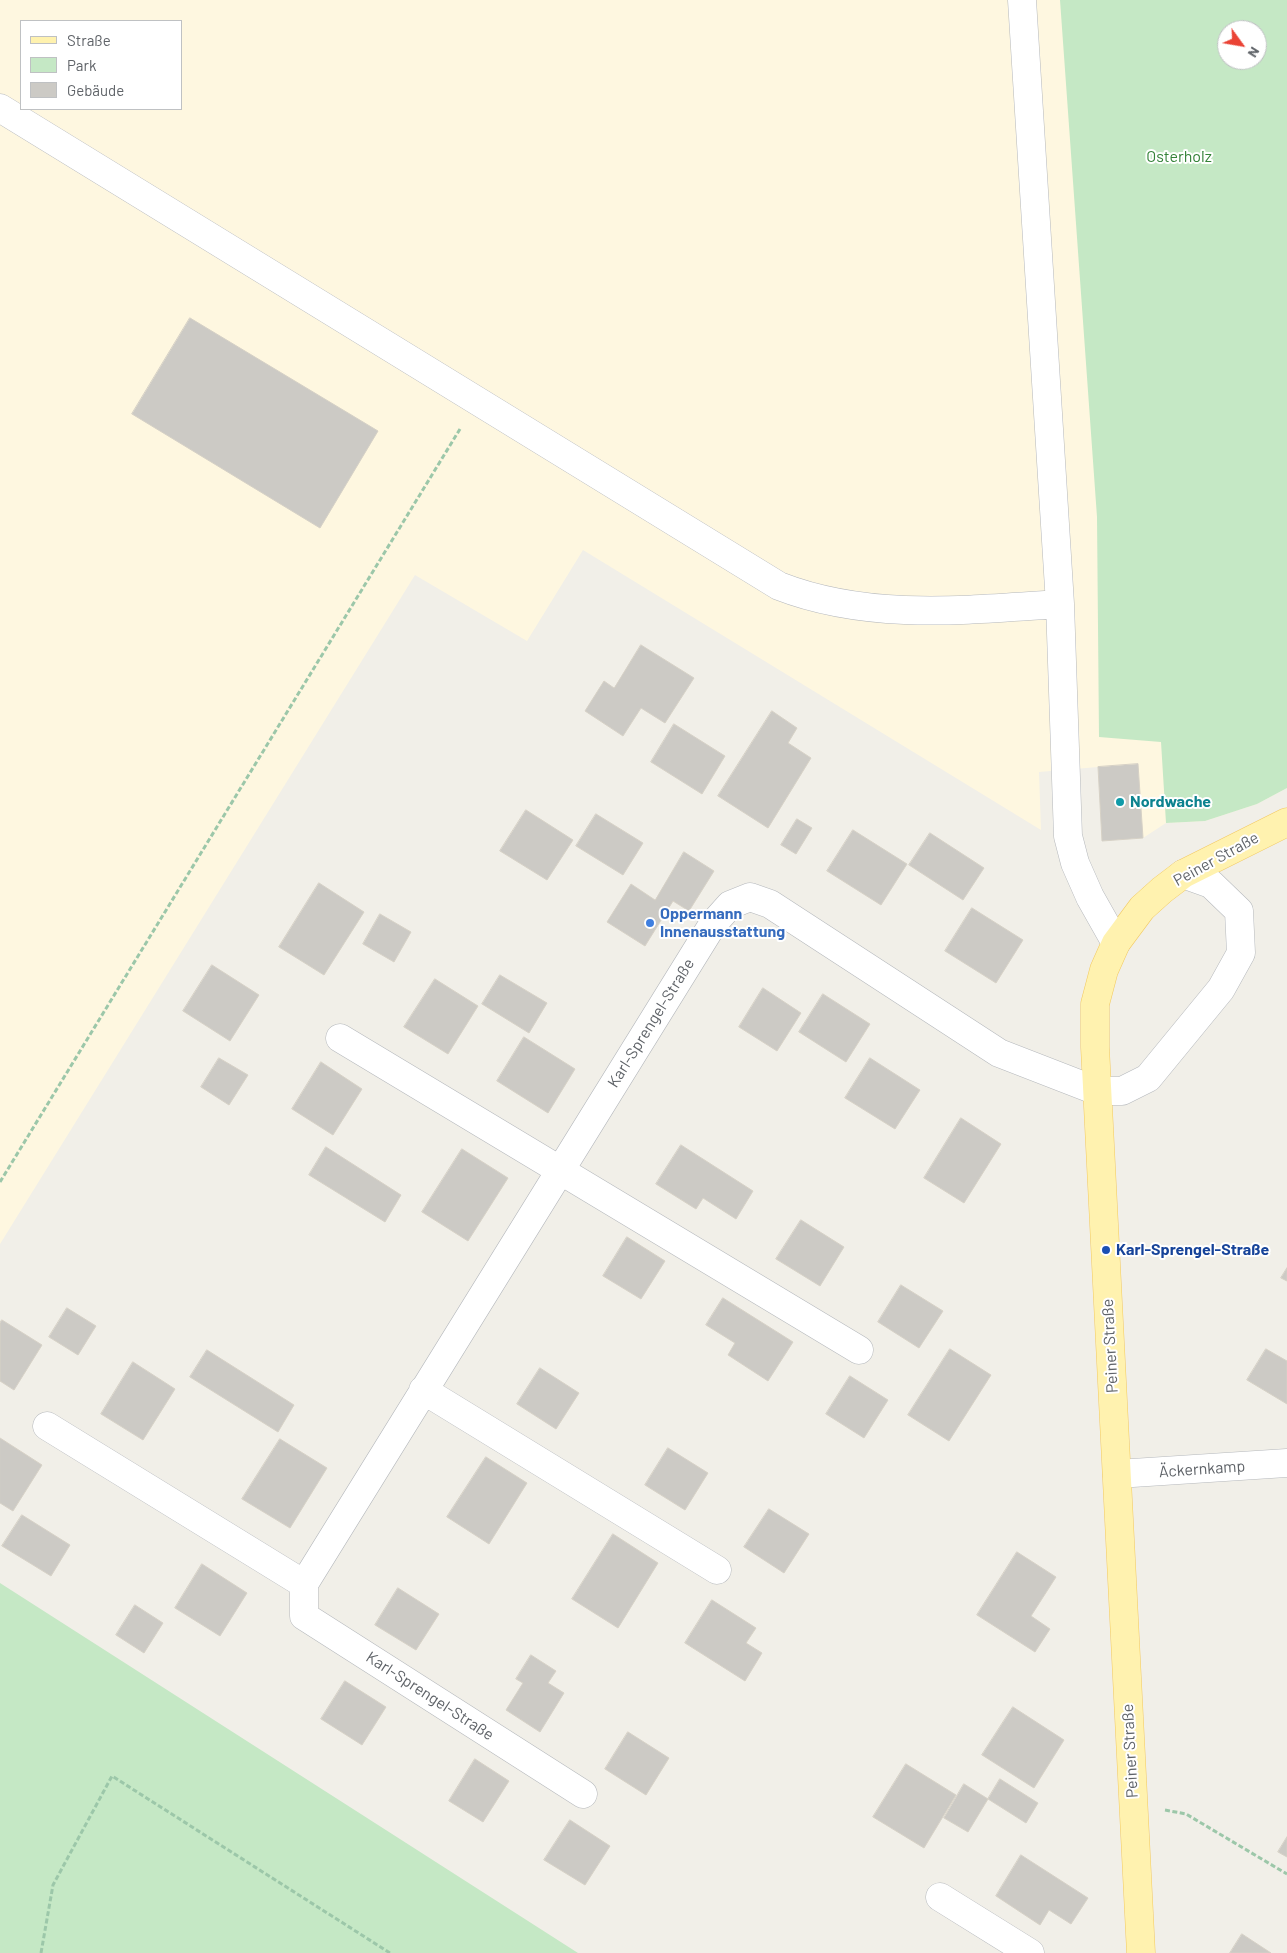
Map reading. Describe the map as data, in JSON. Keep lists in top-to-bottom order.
{
  "streets": {
    "main road": ["Peiner Straße"],
    "street": ["Karl-Sprengel-Straße", "Äckernkamp"]
  },
  "crossings": [
    ["Peiner Straße", "Karl-Sprengel-Straße"],
    ["Peiner Straße", "Äckernkamp"]
  ],
  "parks": ["Osterholz"],
  "places": ["Nordwache", "Oppermann Innenausstattung", "Karl-Sprengel-Straße"],
  "legend": ["Straße", "Park", "Gebäude"],
  "north": "bottom right"
}
